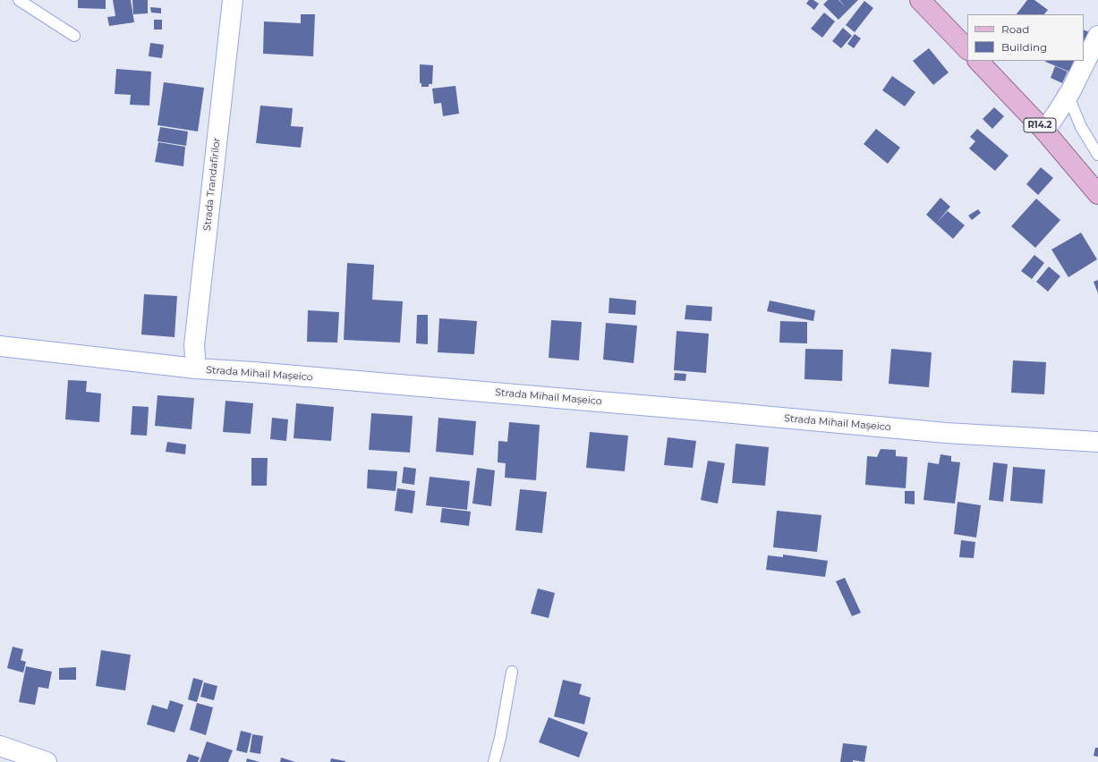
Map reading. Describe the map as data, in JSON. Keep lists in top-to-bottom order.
{
  "streets": {
    "main road": ["R14.2"],
    "street": ["Strada Trandafirilor", "Strada Mihail Mașeico"]
  },
  "crossings": [
    ["Strada Trandafirilor", "Strada Mihail Mașeico"]
  ],
  "legend": ["Road", "Building"]
}
